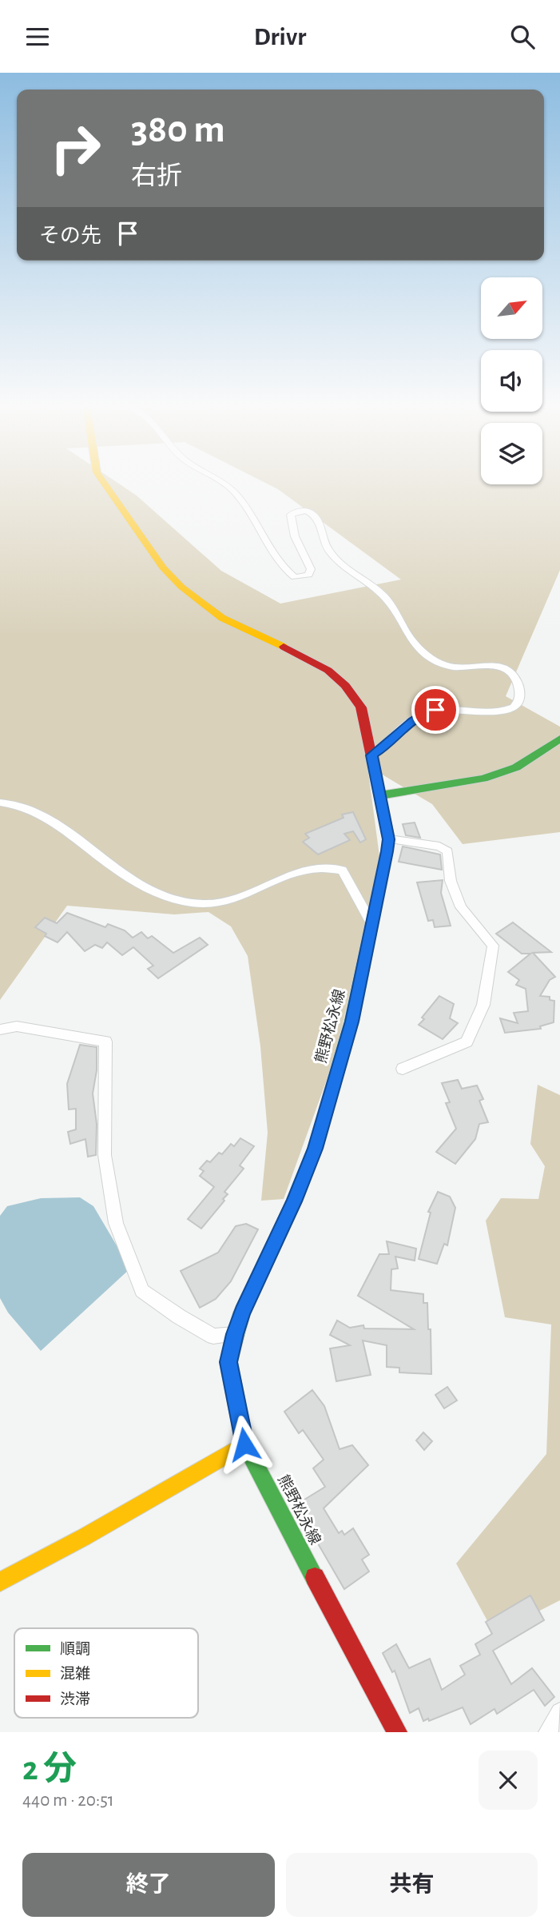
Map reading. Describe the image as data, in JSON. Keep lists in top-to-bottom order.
{
  "streets": {
    "main road": ["熊野松永線"]
  },
  "legend": ["順調", "混雑", "渋滞"],
  "north": "top right",
  "page": {
    "header": "Drivr",
    "turn": ["380 m", "右折"],
    "then": "その先",
    "heading": ["2 分", "440 m · 20:51"],
    "buttons": ["終了", "共有"]
  }
}
